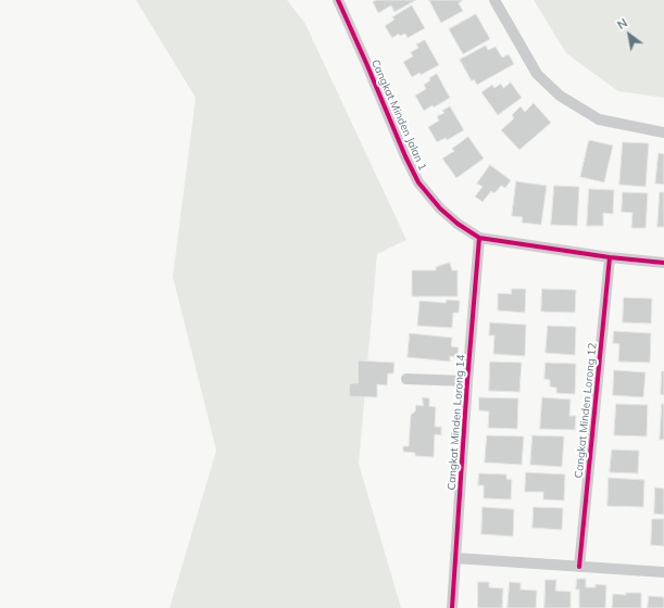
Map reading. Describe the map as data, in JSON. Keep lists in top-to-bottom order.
{
  "streets": {
    "street": ["Cangkat Minden Jalan 1", "Cangkat Minden Lorong 12", "Cangkat Minden Lorong 14"]
  },
  "crossings": [
    ["Cangkat Minden Jalan 1", "Cangkat Minden Lorong 12"],
    ["Cangkat Minden Jalan 1", "Cangkat Minden Lorong 14"]
  ],
  "north": "top left"
}
